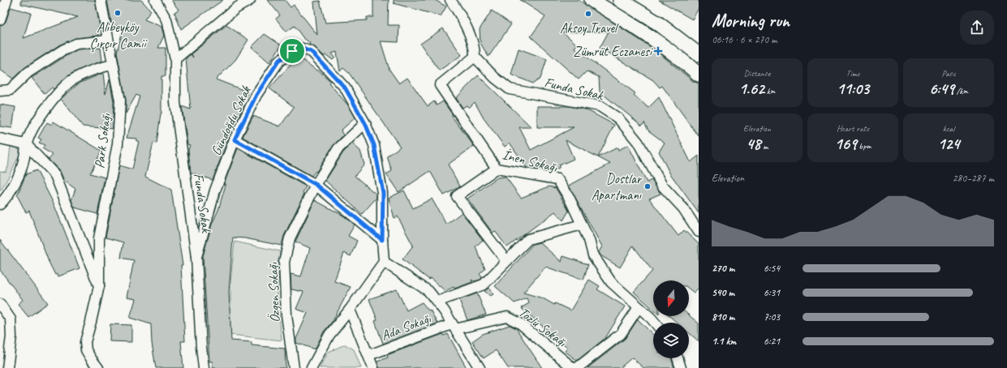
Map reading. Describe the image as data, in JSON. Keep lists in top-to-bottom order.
{
  "streets": {
    "street": [
      "Funda Sokak",
      "Gündoğdu Sokak",
      "Park Sokağı",
      "İnen Sokağı",
      "Özgen Sokağı",
      "Ada Sokağı",
      "Tozlu Sokağı"
    ]
  },
  "crossings": [
    ["Funda Sokak", "Gündoğdu Sokak"],
    ["Funda Sokak", "İnen Sokağı"],
    ["Gündoğdu Sokak", "Özgen Sokağı"],
    ["Ada Sokağı", "Tozlu Sokağı"]
  ],
  "places": {
    "other": ["Alibeyköy Çırçır Camii", "Aksoy Travel", "Dostlar Apartmanı"],
    "health": ["Zümrüt Eczanesi"]
  },
  "north": "bottom",
  "page": {
    "heading": ["Morning run", "06:16 · 6 × 270 m"],
    "stats": [
      ["Distance", "1.62 km"],
      ["Time", "11:03"],
      ["Pace", "6:49 /km"],
      ["Elevation", "48 m"],
      ["Heart rate", "169 bpm"],
      ["kcal", "124"]
    ],
    "chart": ["Elevation", "280–287 m"],
    "list": [
      {
        "name": "270 m",
        "note": "6:54"
      },
      {
        "name": "540 m",
        "note": "6:31"
      },
      {
        "name": "810 m",
        "note": "7:03"
      },
      {
        "name": "1.1 km",
        "note": "6:21"
      }
    ]
  }
}
